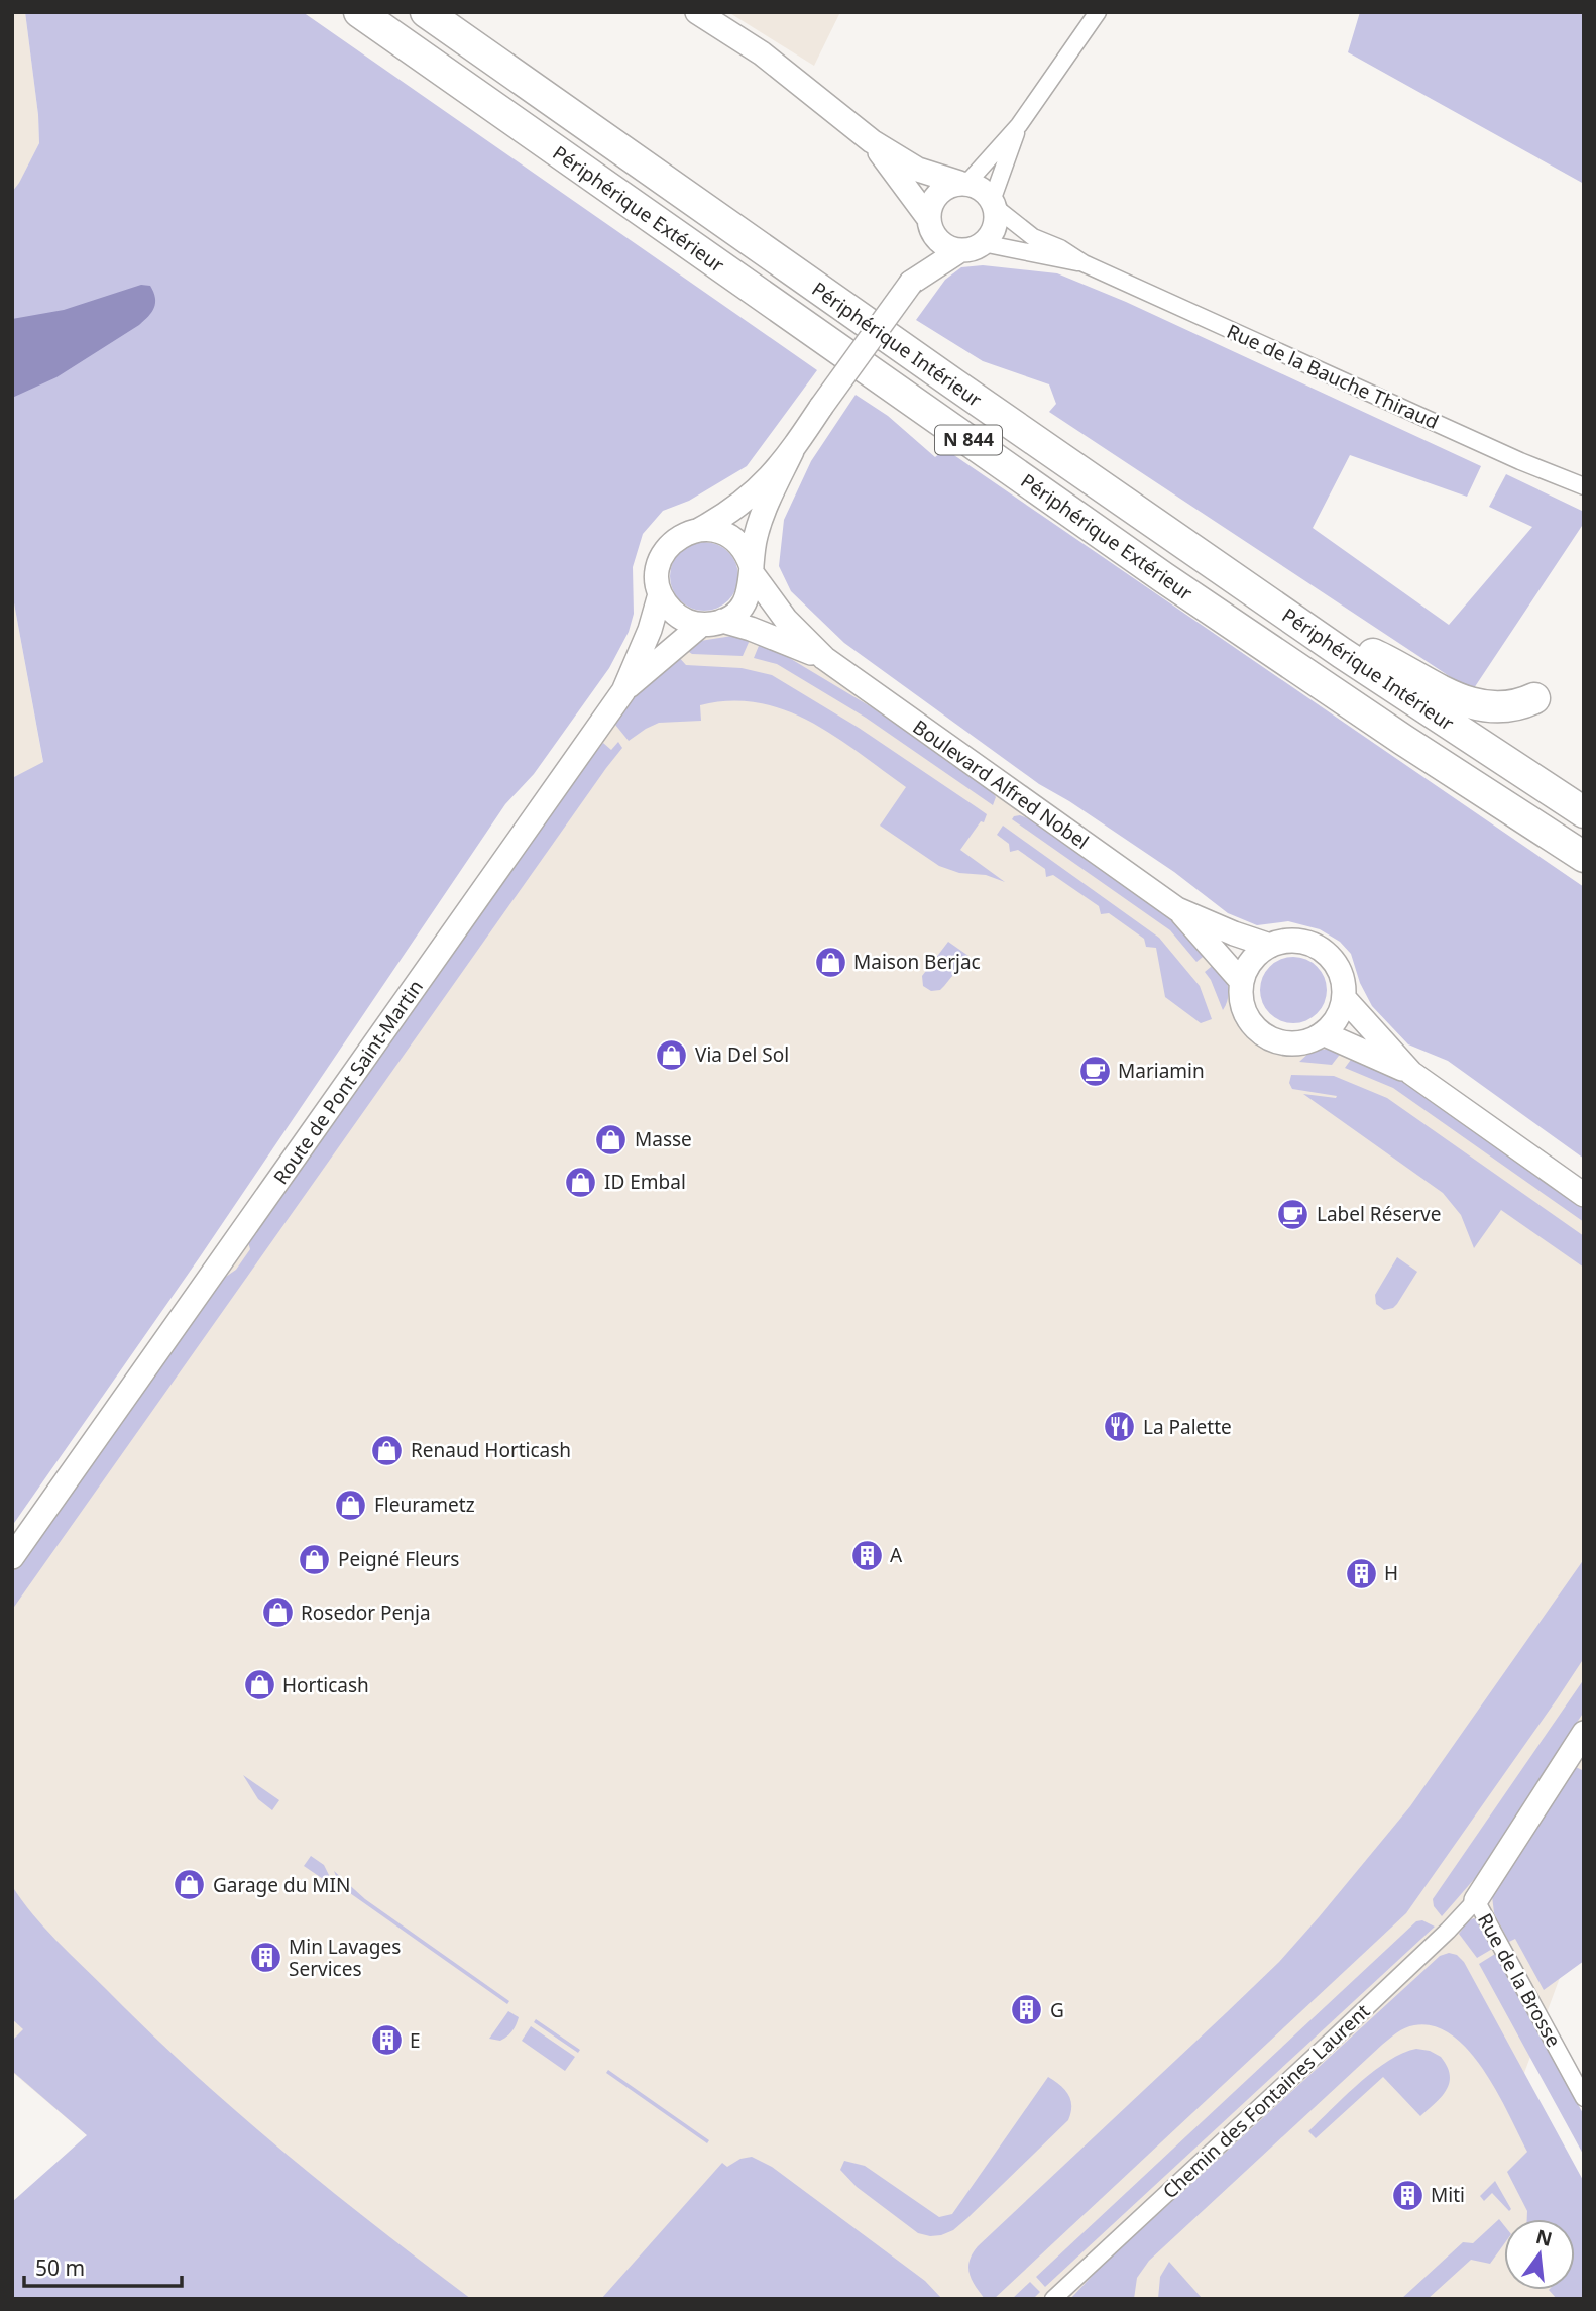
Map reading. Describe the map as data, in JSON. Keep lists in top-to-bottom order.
{
  "streets": {
    "highway": ["Périphérique Extérieur", "Périphérique Intérieur", "N 844"],
    "main road": ["Boulevard Alfred Nobel", "Route de Pont Saint-Martin"],
    "street": ["Rue de la Bauche Thiraud", "Rue de la Brosse", "Chemin des Fontaines Laurent"]
  },
  "crossings": [
    ["Boulevard Alfred Nobel", "Route de Pont Saint-Martin"],
    ["Rue de la Brosse", "Chemin des Fontaines Laurent"]
  ],
  "places": {
    "shop": [
      "Maison Berjac",
      "Via Del Sol",
      "Masse",
      "ID Embal",
      "Renaud Horticash",
      "Fleurametz",
      "Peigné Fleurs",
      "Rosedor Penja",
      "Horticash",
      "Garage du MIN"
    ],
    "cafe": ["Mariamin", "Label Réserve"],
    "restaurant": ["La Palette"],
    "building": [
      "A",
      "H",
      "Min Lavages Services",
      "G",
      "E",
      "Miti"
    ]
  },
  "scale_bar": "50 m",
  "north": "top"
}
